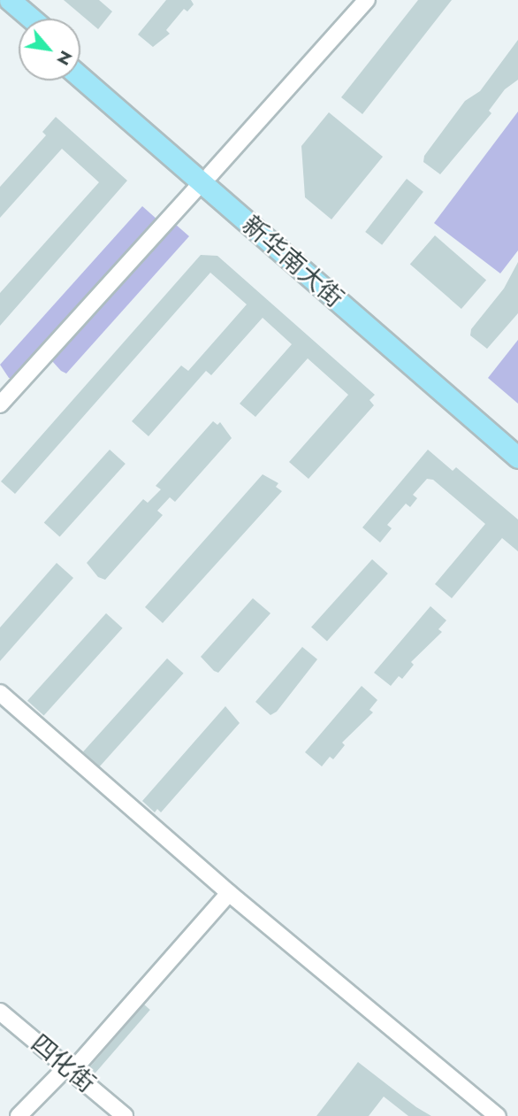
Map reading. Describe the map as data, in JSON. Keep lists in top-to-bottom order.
{
  "streets": {
    "main road": ["新华南大街"],
    "street": ["四化街"]
  },
  "north": "bottom right"
}
